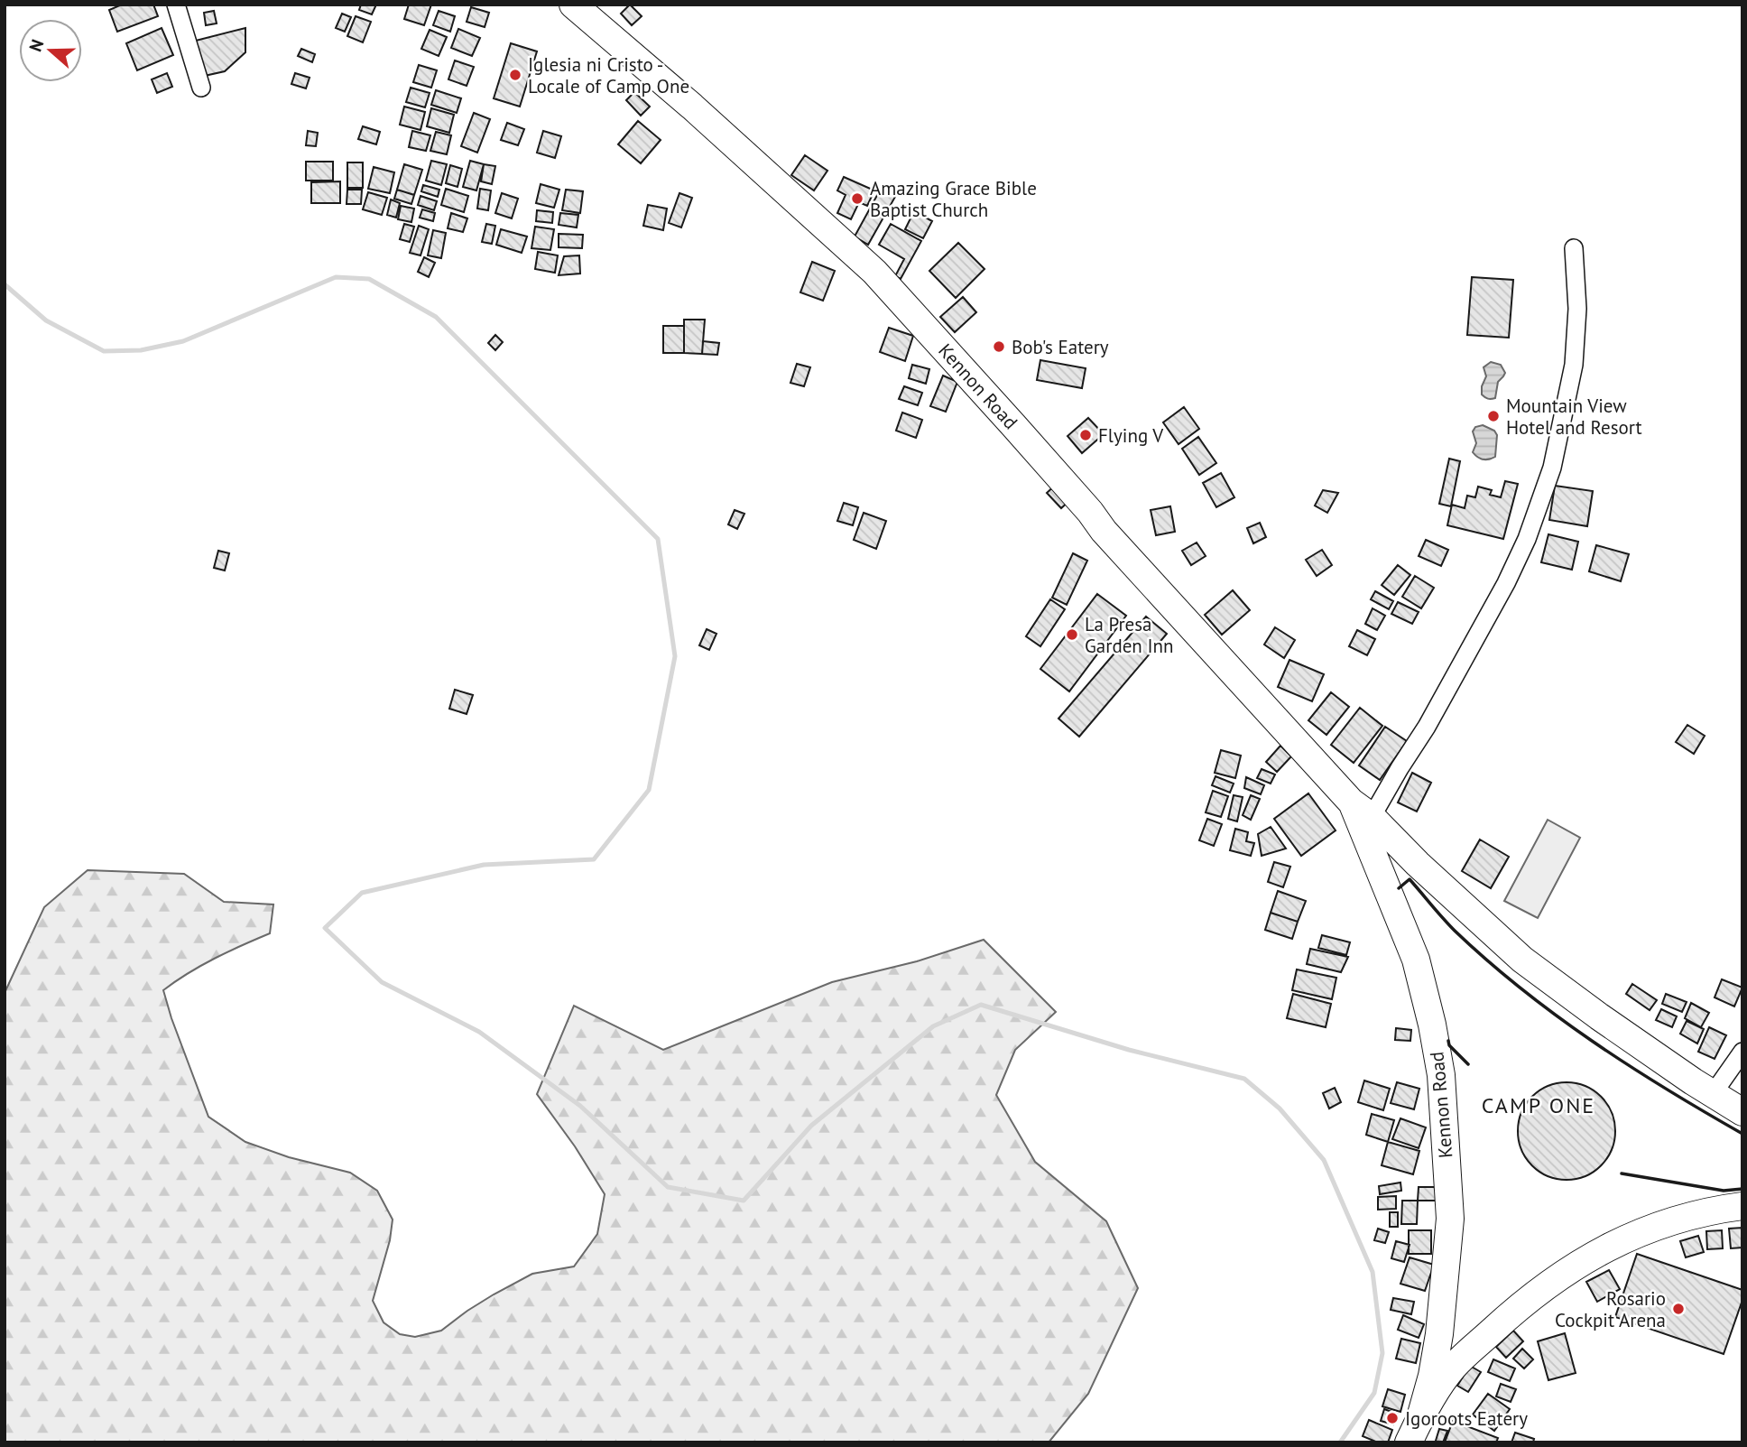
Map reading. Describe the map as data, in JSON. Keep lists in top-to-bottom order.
{
  "streets": {
    "highway": ["Kennon Road"]
  },
  "districts": ["CAMP ONE"],
  "places": [
    "Iglesia ni Cristo - Locale of Camp One",
    "Amazing Grace Bible Baptist Church",
    "Bob's Eatery",
    "Mountain View Hotel and Resort",
    "Flying V",
    "La Presa Garden Inn",
    "Rosario Cockpit Arena",
    "Igoroots Eatery"
  ],
  "north": "left"
}
